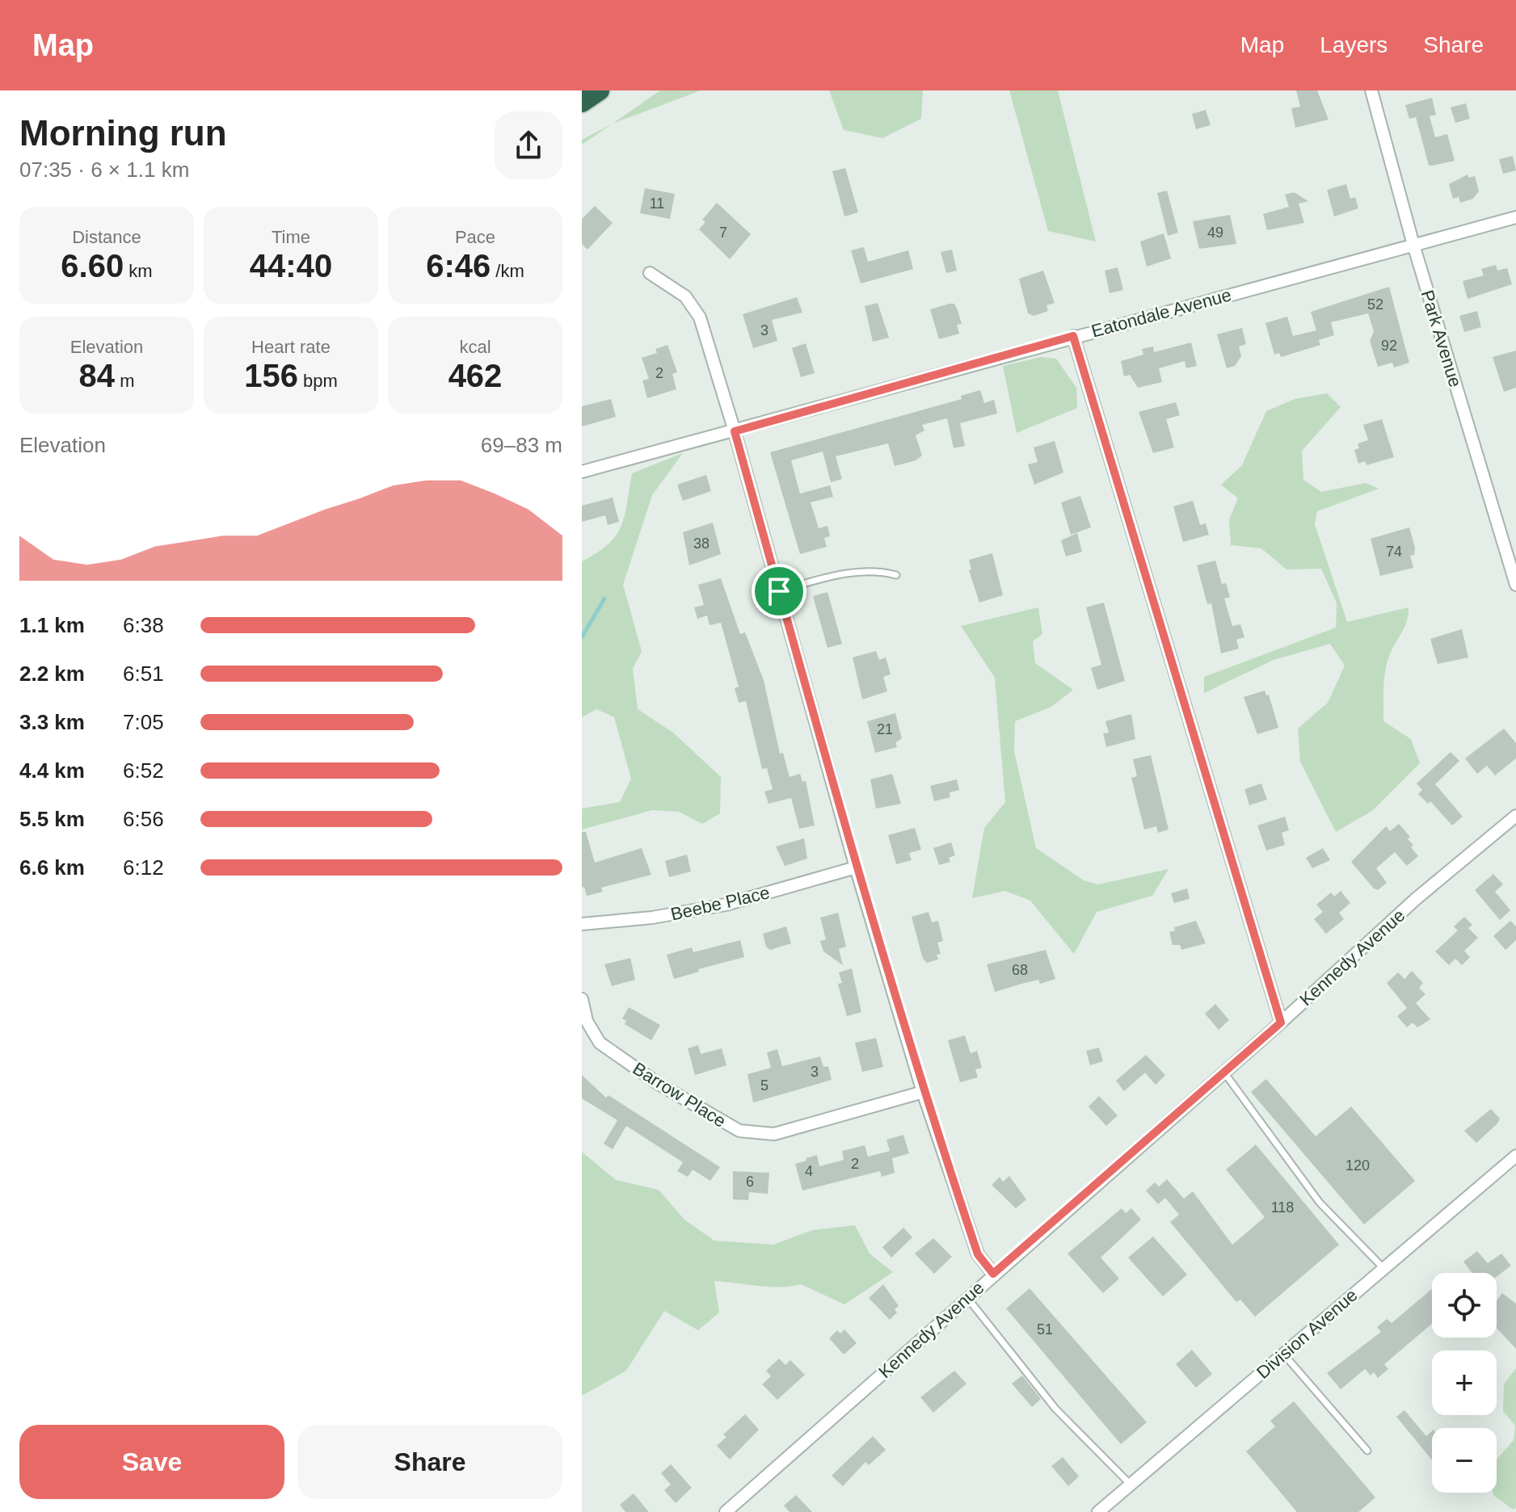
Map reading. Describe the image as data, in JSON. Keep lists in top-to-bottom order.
{
  "streets": {
    "street": [
      "Eatondale Avenue",
      "Park Avenue",
      "Beebe Place",
      "Kennedy Avenue",
      "Barrow Place",
      "Division Avenue"
    ]
  },
  "crossings": [
    ["Eatondale Avenue", "Park Avenue"]
  ],
  "house_numbers": [
    "11",
    "7",
    "49",
    "52",
    "3",
    "92",
    "2",
    "38",
    "74",
    "21",
    "68",
    "3",
    "5",
    "2",
    "120",
    "4",
    "6",
    "118",
    "51"
  ],
  "page": {
    "header": "Map",
    "nav": ["Map", "Layers", "Share"],
    "heading": ["Morning run", "07:35 · 6 × 1.1 km"],
    "stats": [
      ["Distance", "6.60 km"],
      ["Time", "44:40"],
      ["Pace", "6:46 /km"],
      ["Elevation", "84 m"],
      ["Heart rate", "156 bpm"],
      ["kcal", "462"]
    ],
    "chart": ["Elevation", "69–83 m"],
    "list": [
      {
        "name": "1.1 km",
        "note": "6:38"
      },
      {
        "name": "2.2 km",
        "note": "6:51"
      },
      {
        "name": "3.3 km",
        "note": "7:05"
      },
      {
        "name": "4.4 km",
        "note": "6:52"
      },
      {
        "name": "5.5 km",
        "note": "6:56"
      },
      {
        "name": "6.6 km",
        "note": "6:12"
      }
    ],
    "map_buttons": ["+", "−"],
    "buttons": ["Save", "Share"]
  }
}
